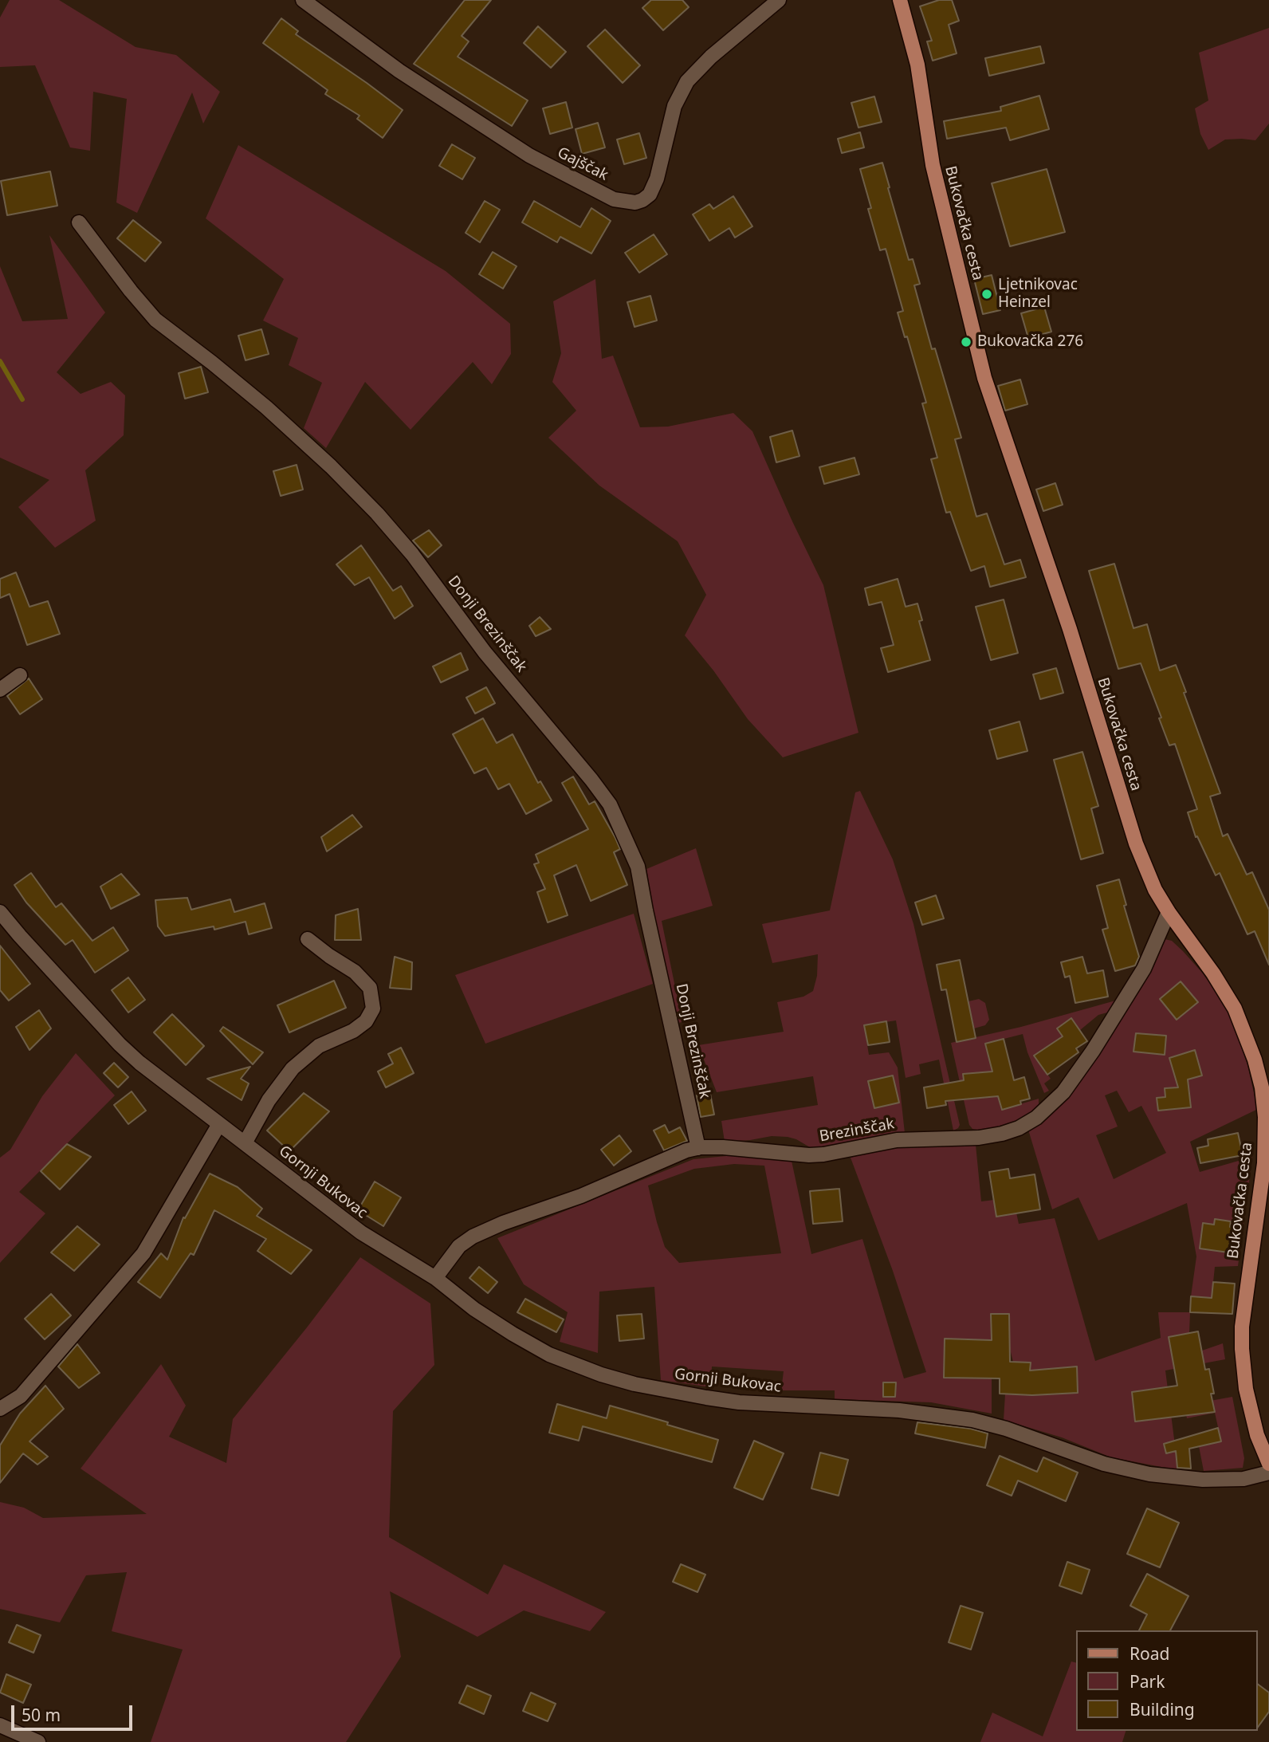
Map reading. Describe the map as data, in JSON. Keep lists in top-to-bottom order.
{
  "streets": {
    "main road": ["Bukovačka cesta"],
    "street": [
      "Gajščak",
      "Donji Brezinščak",
      "Brezinščak",
      "Gornji Bukovac"
    ]
  },
  "crossings": [
    ["Bukovačka cesta", "Brezinščak"],
    ["Donji Brezinščak", "Brezinščak"],
    ["Brezinščak", "Gornji Bukovac"]
  ],
  "places": ["Ljetnikovac Heinzel", "Bukovačka 276"],
  "legend": ["Road", "Park", "Building"],
  "scale_bar": "50 m"
}
